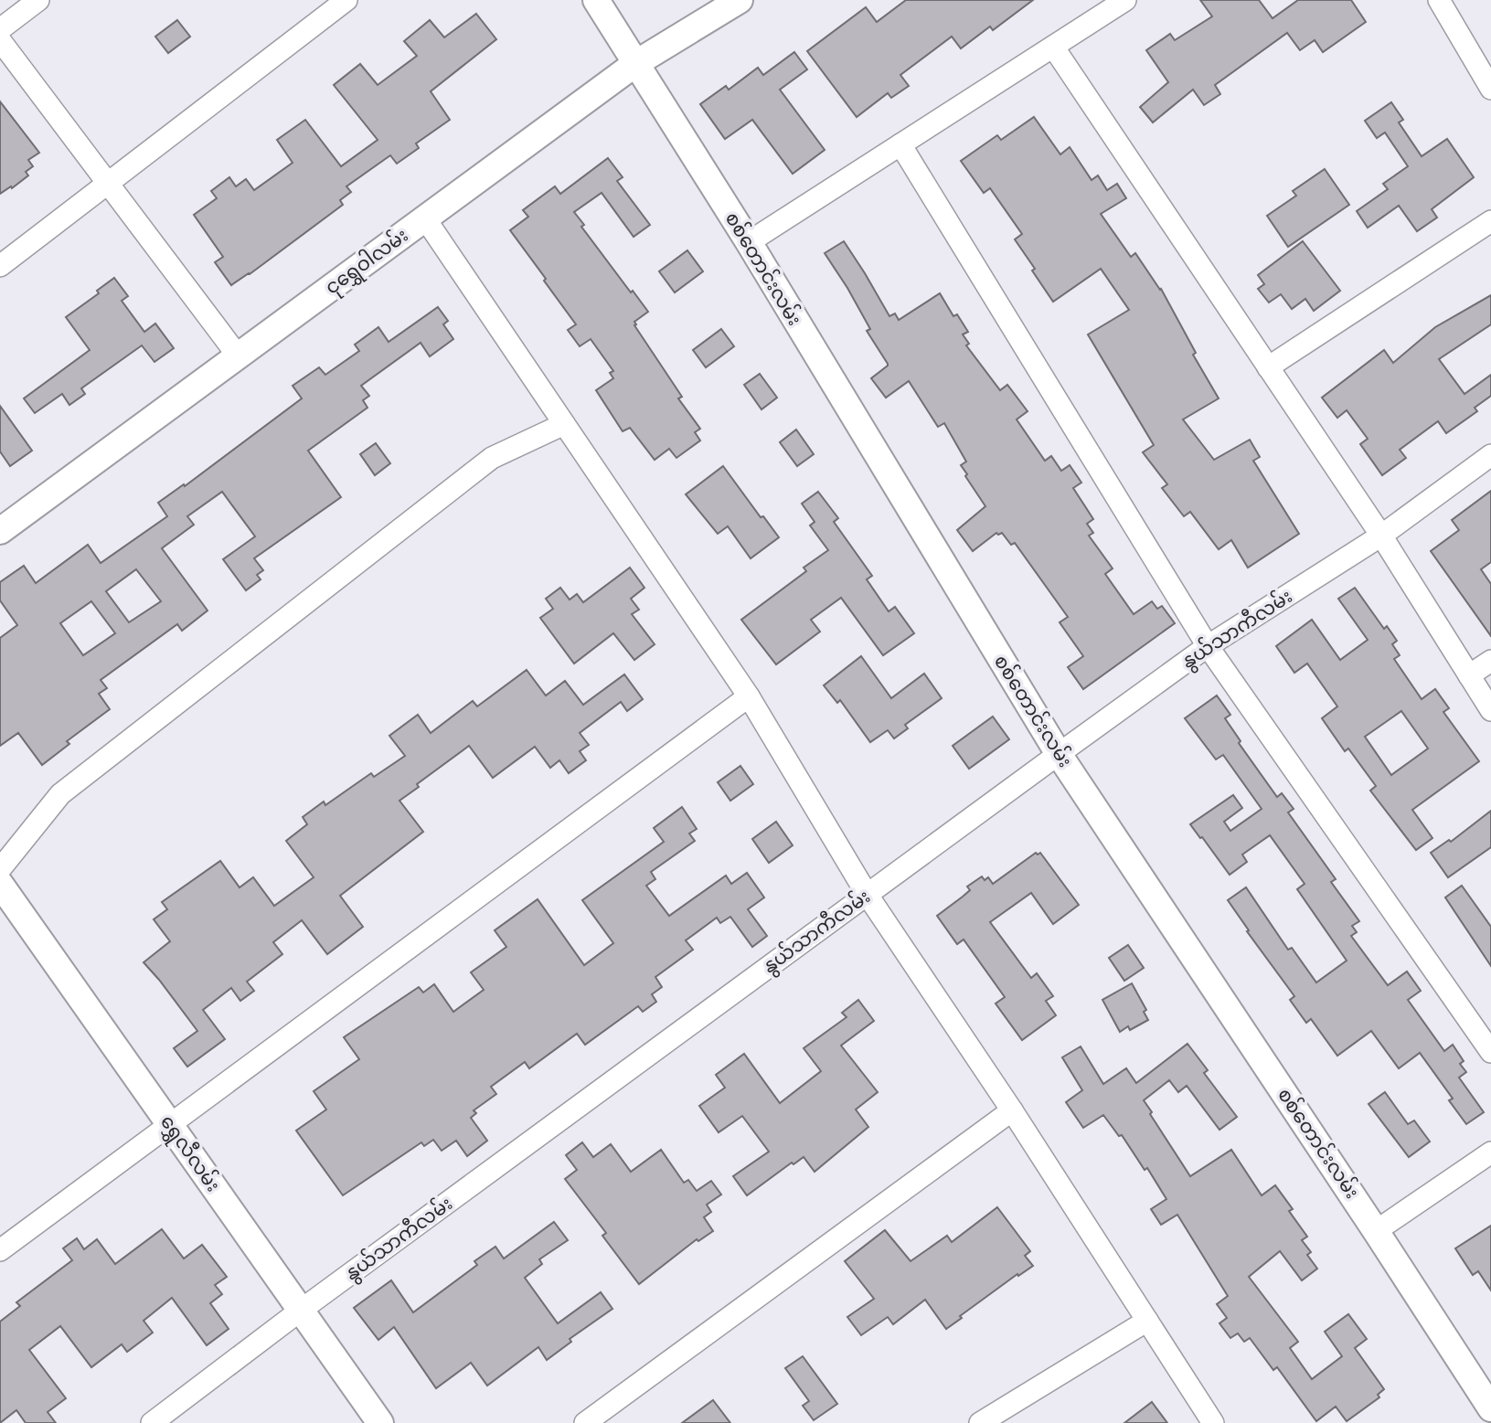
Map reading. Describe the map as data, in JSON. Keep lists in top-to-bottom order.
{
  "streets": {
    "street": [
      "ငုရွှေဝါလမ်း",
      "စစ်တောင်းလမ်း",
      "နွယ်သာကီလမ်း",
      "ရွှေလီလမ်း"
    ]
  },
  "crossings": [
    ["ငုရွှေဝါလမ်း", "စစ်တောင်းလမ်း"],
    ["စစ်တောင်းလမ်း", "နွယ်သာကီလမ်း"],
    ["နွယ်သာကီလမ်း", "ရွှေလီလမ်း"]
  ]
}
